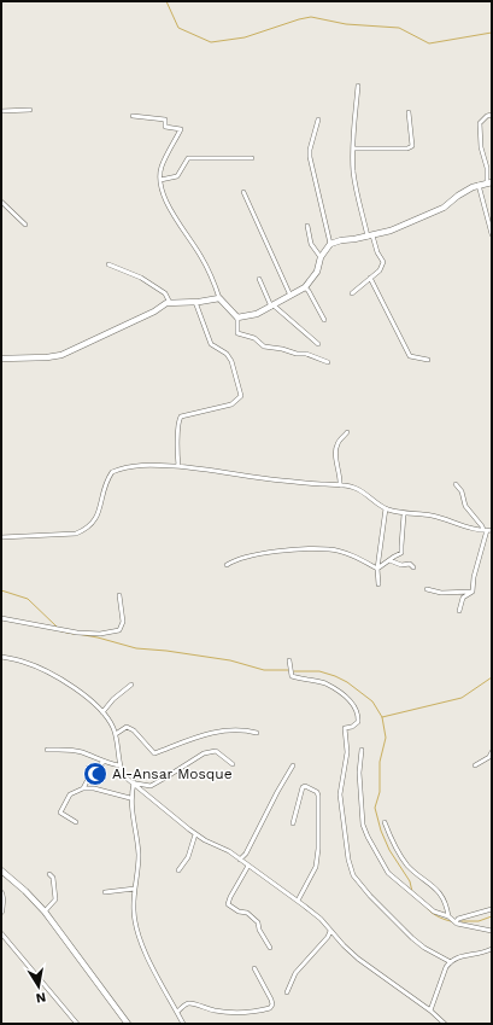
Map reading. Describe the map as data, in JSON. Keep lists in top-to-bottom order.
{
  "places": {
    "mosque": ["Al-Ansar Mosque"]
  },
  "north": "bottom"
}
